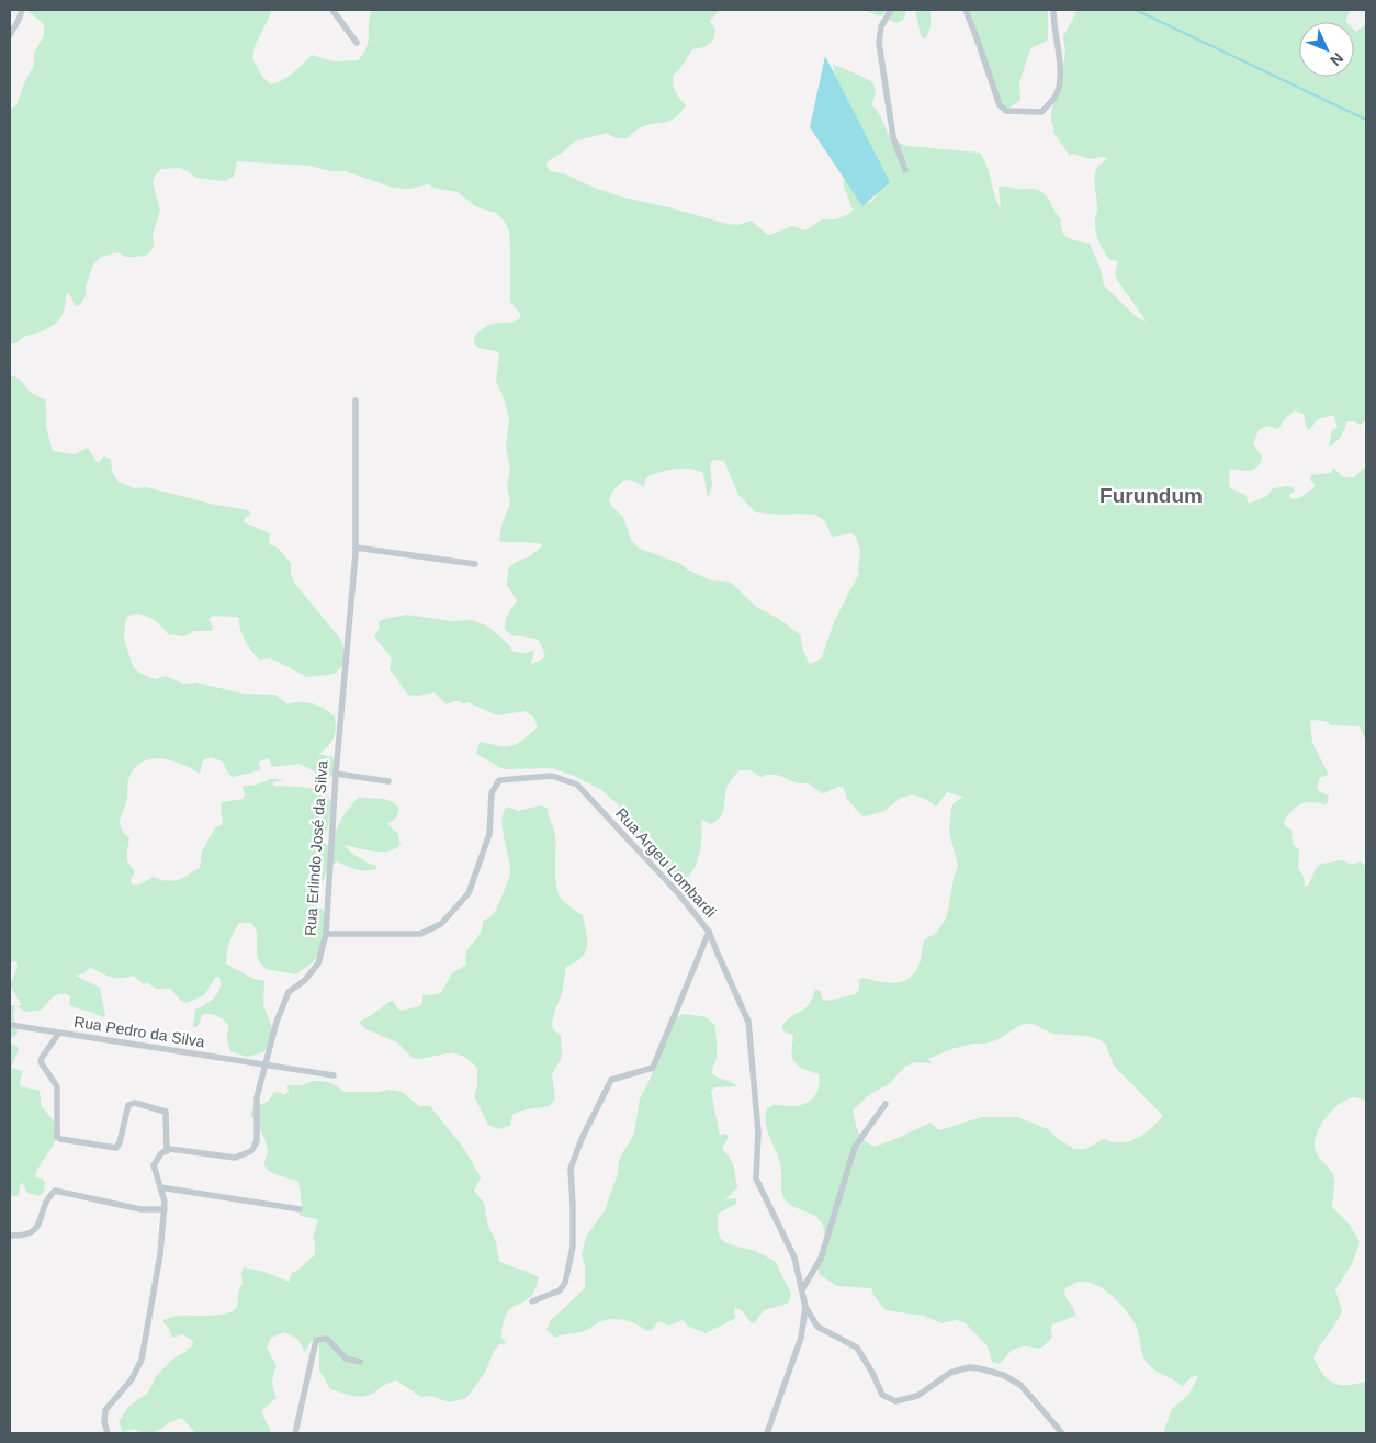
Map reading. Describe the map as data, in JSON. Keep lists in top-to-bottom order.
{
  "streets": {
    "street": ["Rua Erlindo José da Silva", "Rua Argeu Lombardi", "Rua Pedro da Silva"]
  },
  "crossings": [
    ["Rua Erlindo José da Silva", "Rua Argeu Lombardi"],
    ["Rua Erlindo José da Silva", "Rua Pedro da Silva"]
  ],
  "districts": ["Furundum"],
  "north": "bottom right"
}
